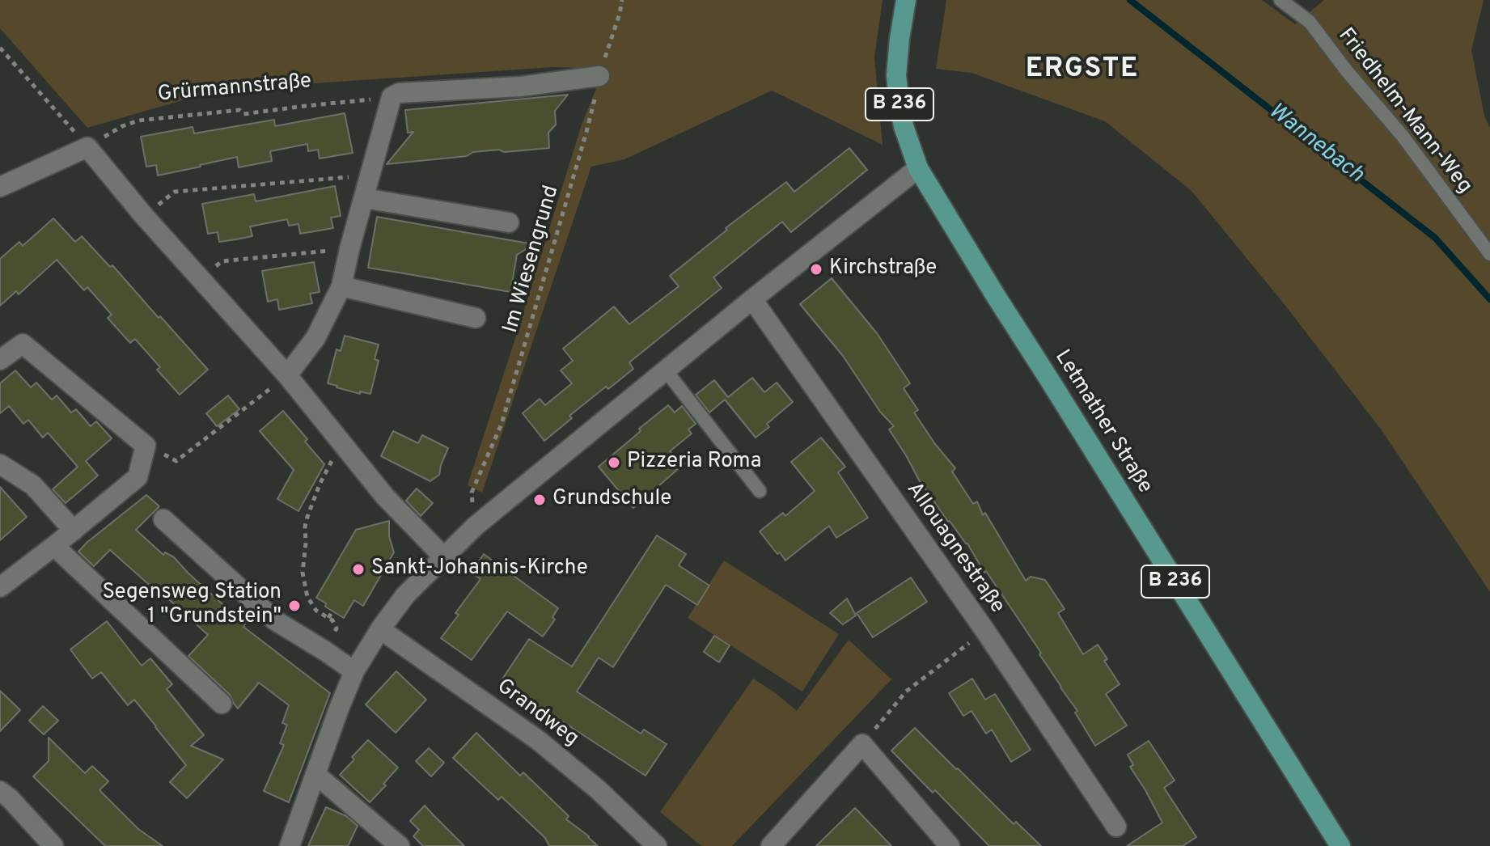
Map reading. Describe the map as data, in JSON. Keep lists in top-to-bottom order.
{
  "streets": {
    "main road": ["B 236", "Letmather Straße"],
    "street": ["Allouagnestraße", "Grandweg"],
    "lane": ["Friedhelm-Mann-Weg"],
    "path": ["Grürmannstraße", "Im Wiesengrund"]
  },
  "districts": ["ERGSTE"],
  "water": ["Wannebach"],
  "places": [
    "Kirchstraße",
    "Pizzeria Roma",
    "Grundschule",
    "Sankt-Johannis-Kirche",
    "Segensweg Station 1 \"Grundstein\""
  ]
}
